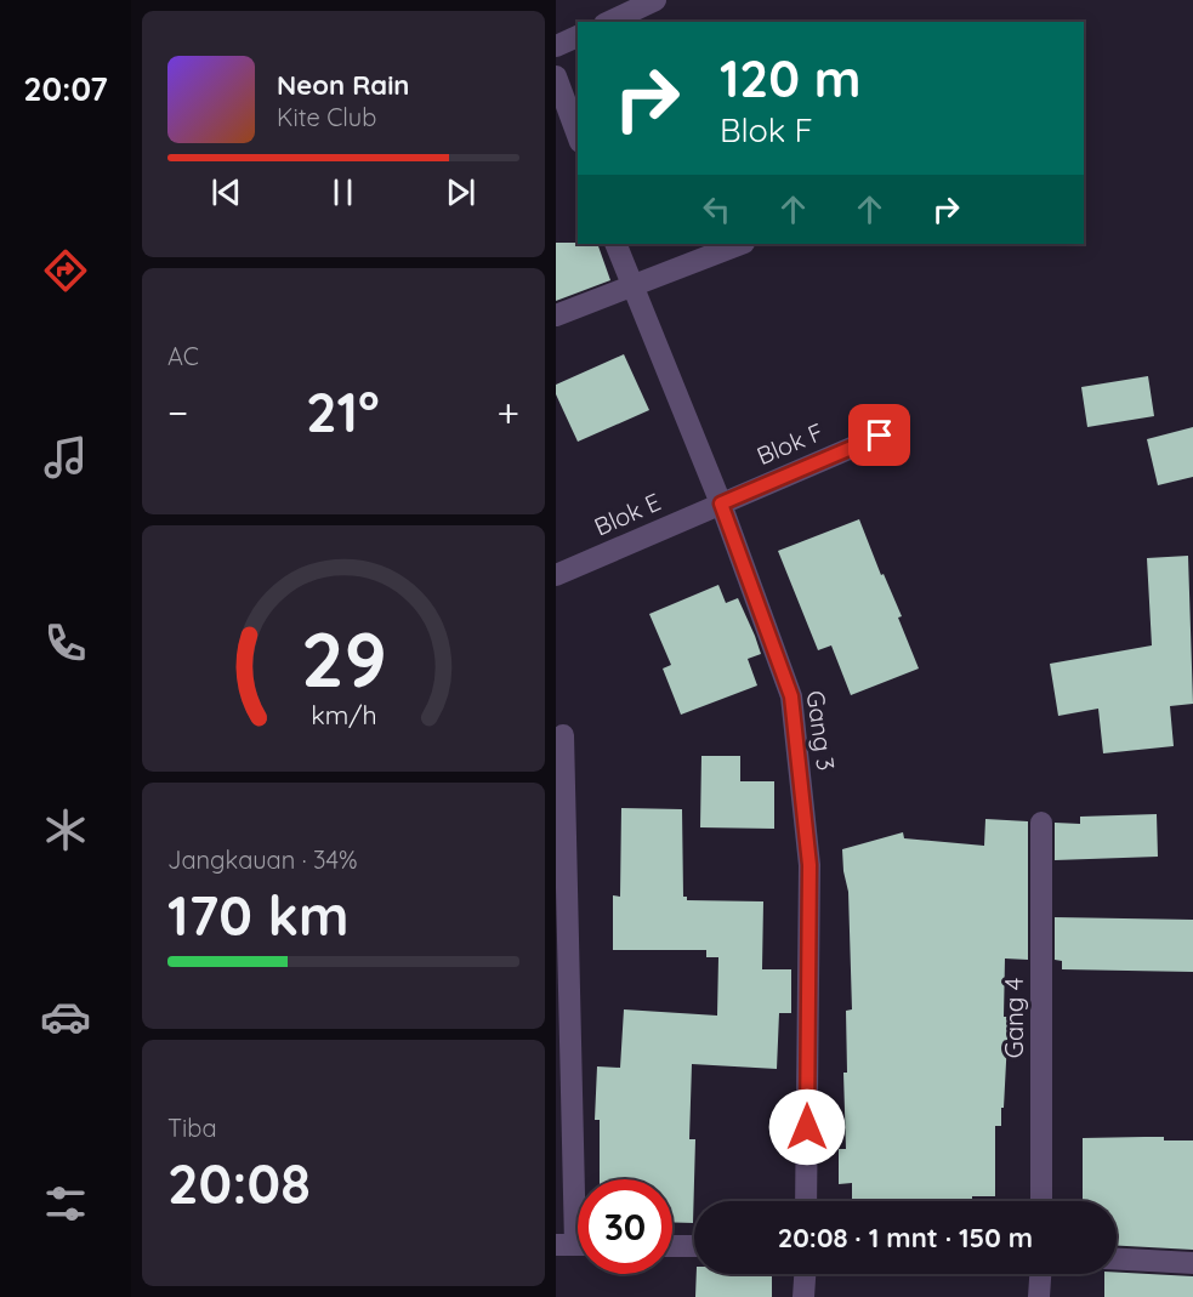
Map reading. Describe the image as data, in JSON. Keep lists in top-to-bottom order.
{
  "streets": {
    "street": [
      "Blok F",
      "Blok E",
      "Gang 3",
      "Gang 4"
    ]
  },
  "crossings": [
    ["Blok F", "Blok E"],
    ["Blok F", "Gang 3"],
    ["Blok E", "Gang 3"]
  ],
  "page": {
    "tabs": "20:07",
    "turn": ["120 m", "Blok F"],
    "song": ["Neon Rain", "Kite Club"],
    "tile": [
      "AC",
      ["Jangkauan · 34%", "170 km"],
      ["Tiba", "20:08"]
    ],
    "heat": ["−", "21°", "+"],
    "limit": "30",
    "trip": "20:08 · 1 mnt · 150 m",
    "gauge": ["29", "km/h"]
  }
}
